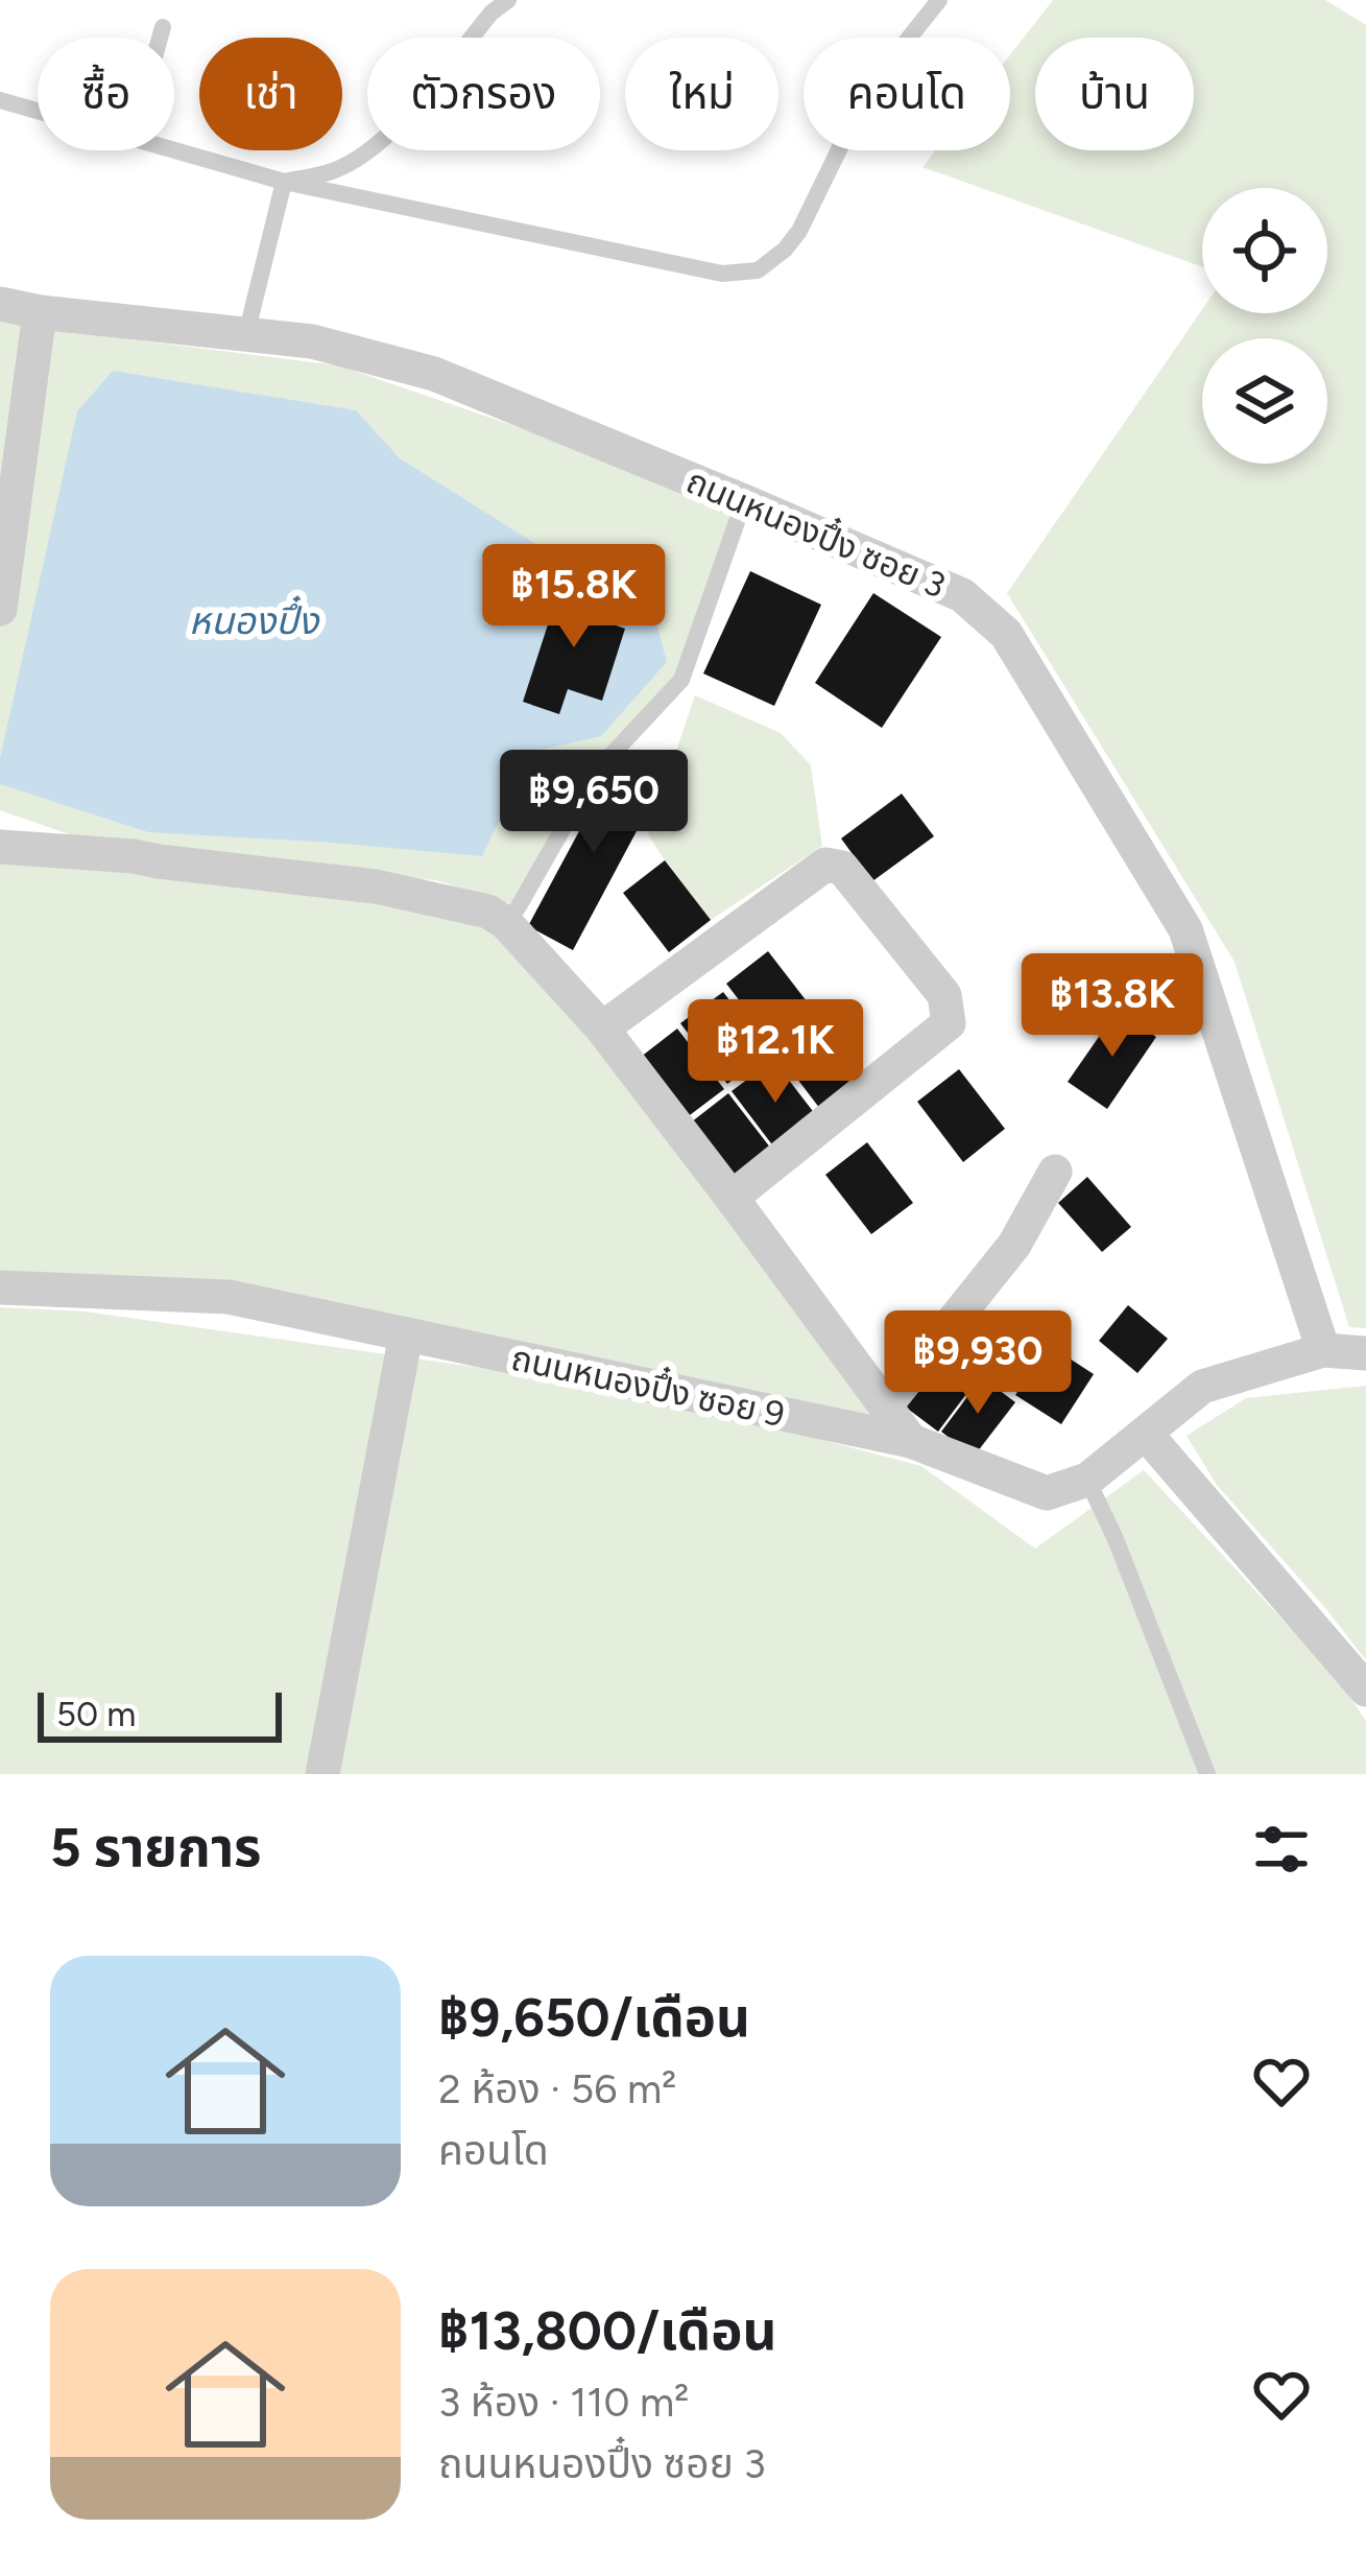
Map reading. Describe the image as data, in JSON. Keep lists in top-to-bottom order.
{
  "streets": {
    "street": ["ถนนหนองปึ๋ง ซอย 3", "ถนนหนองปึ๋ง ซอย 9"]
  },
  "water": ["หนองปึ๋ง"],
  "scale_bar": "50 m",
  "page": {
    "chip": [
      "ซื้อ",
      "เช่า",
      "ตัวกรอง",
      "ใหม่",
      "คอนโด",
      "บ้าน"
    ],
    "price": [
      "฿15.8K",
      "฿9,650",
      "฿13.8K",
      "฿12.1K",
      "฿9,930"
    ],
    "scale": "50 m",
    "heading": "5 รายการ",
    "list": [
      {
        "name": "฿9,650/เดือน",
        "note": "2 ห้อง · 56 m² · คอนโด"
      },
      {
        "name": "฿13,800/เดือน",
        "note": "3 ห้อง · 110 m² · ถนนหนองปึ๋ง ซอย 3"
      }
    ]
  }
}
